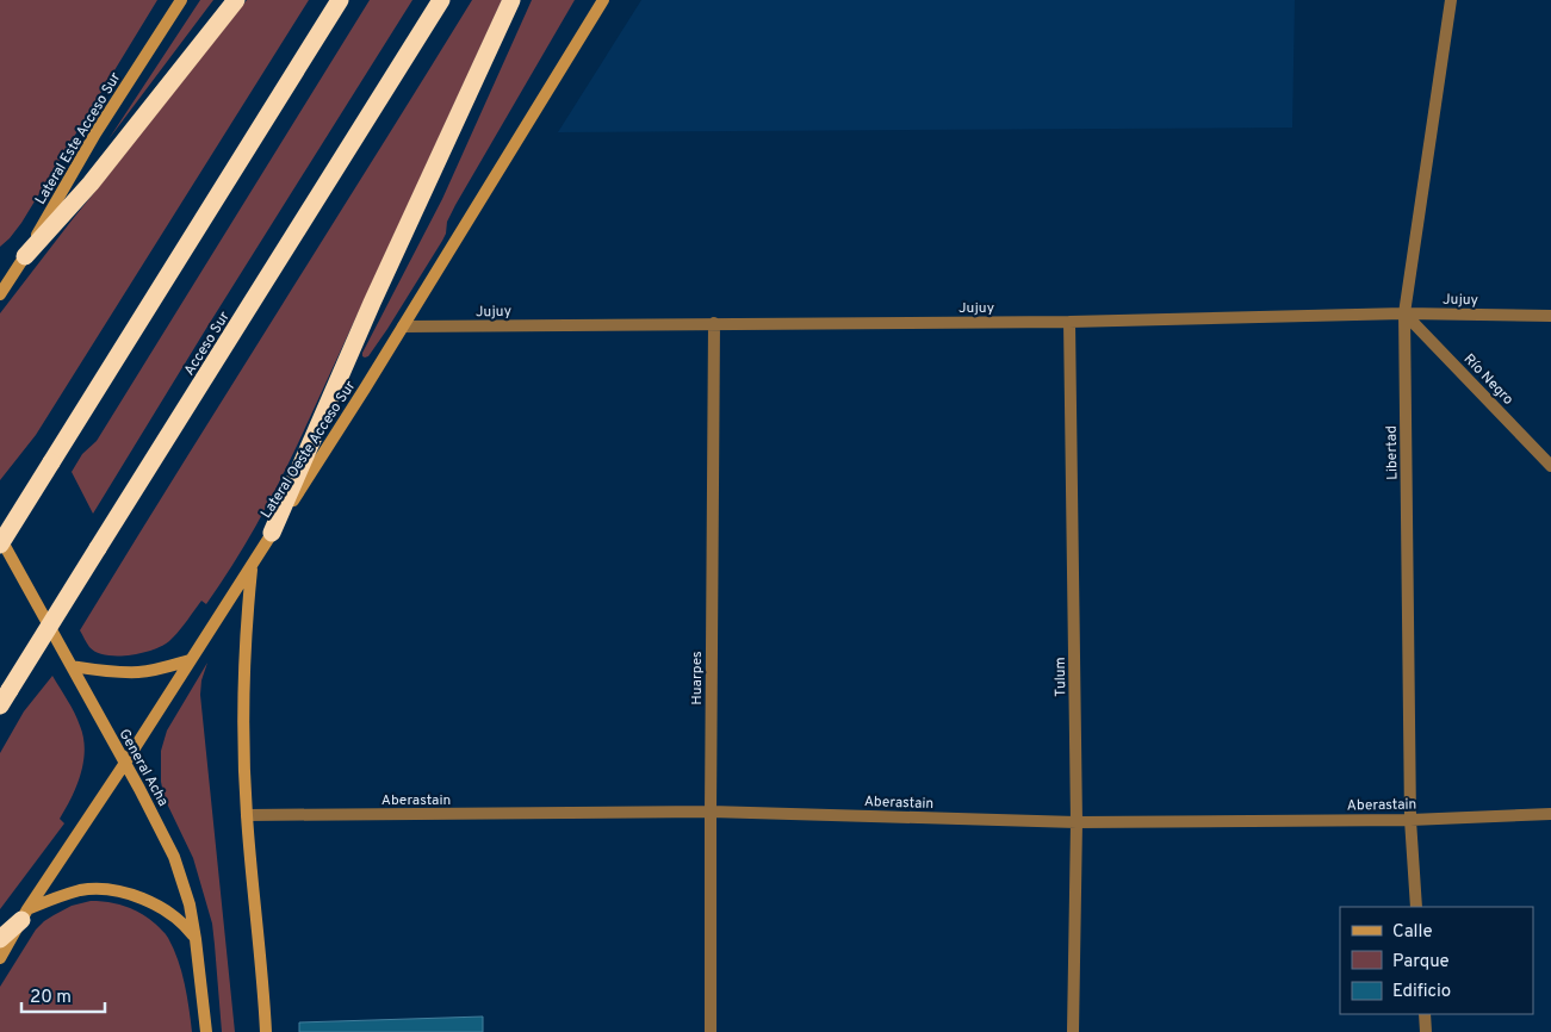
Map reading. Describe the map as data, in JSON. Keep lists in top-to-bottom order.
{
  "streets": {
    "highway": ["Acceso Sur"],
    "street": [
      "Lateral Este Acceso Sur",
      "Jujuy",
      "Río Negro",
      "Lateral Oeste Acceso Sur",
      "Libertad",
      "Tulum",
      "Huarpes",
      "General Acha",
      "Aberastain"
    ]
  },
  "crossings": [
    ["Jujuy", "Río Negro"],
    ["Jujuy", "Lateral Oeste Acceso Sur"],
    ["Jujuy", "Libertad"],
    ["Jujuy", "Tulum"],
    ["Jujuy", "Huarpes"],
    ["Río Negro", "Libertad"],
    ["Lateral Oeste Acceso Sur", "General Acha"],
    ["Libertad", "Aberastain"],
    ["Tulum", "Aberastain"],
    ["Huarpes", "Aberastain"]
  ],
  "legend": ["Calle", "Parque", "Edificio"],
  "scale_bar": "20 m"
}
